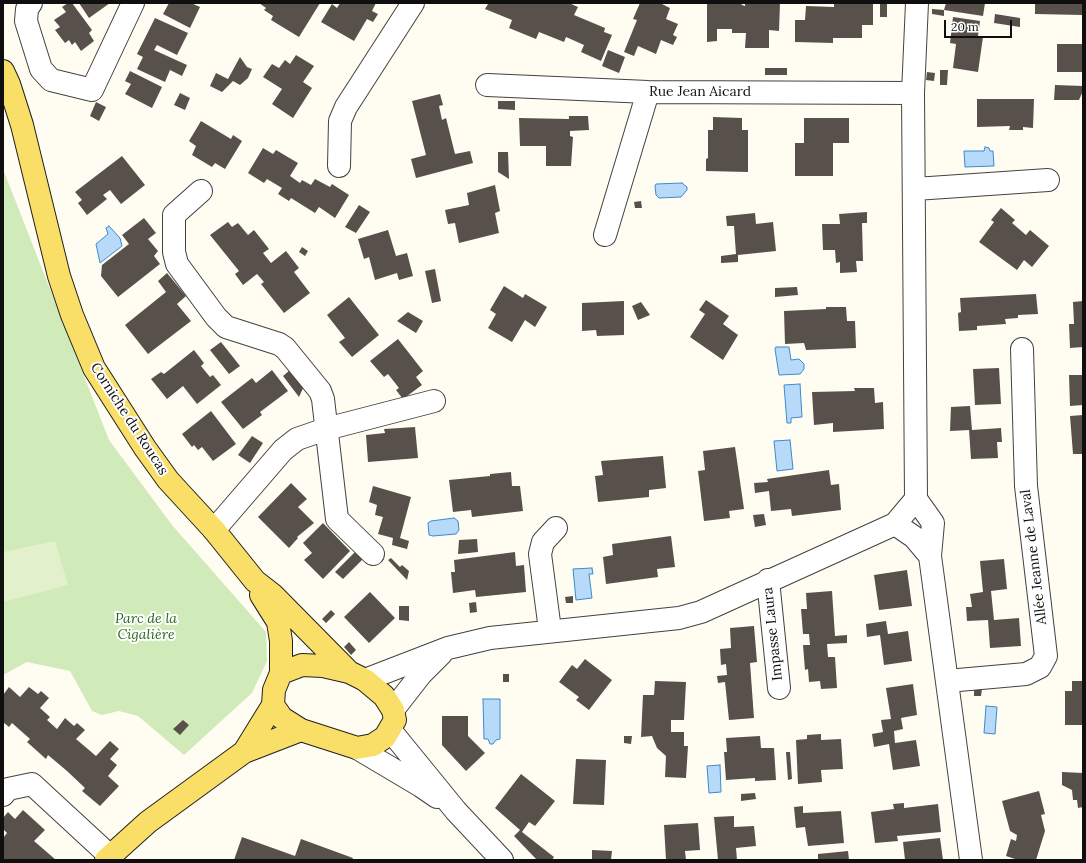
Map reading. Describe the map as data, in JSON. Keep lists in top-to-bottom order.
{
  "streets": {
    "main road": ["Corniche du Roucas"],
    "street": ["Rue Jean Aicard", "Allée Jeanne de Laval", "Impasse Laura"]
  },
  "parks": ["Parc de la Cigalière"],
  "scale_bar": "20 m"
}
